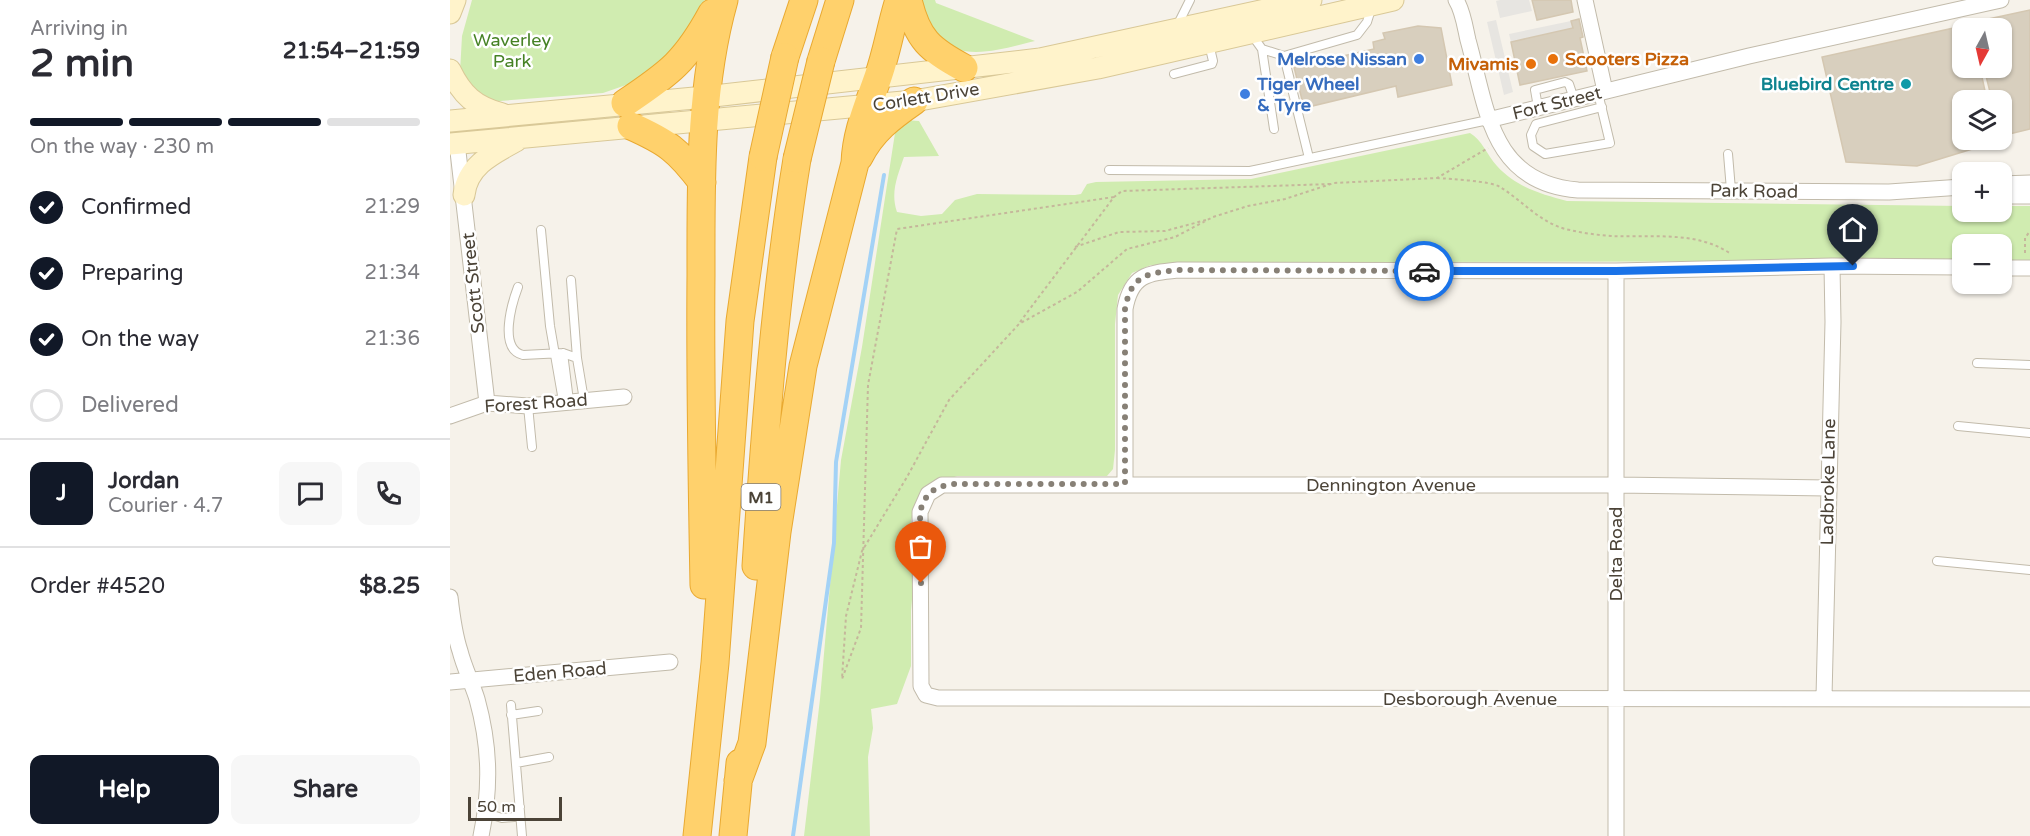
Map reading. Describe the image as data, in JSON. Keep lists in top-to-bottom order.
{
  "streets": {
    "highway": ["M1"],
    "main road": ["Corlett Drive"],
    "street": [
      "Fort Street",
      "Park Road",
      "Scott Street",
      "Forest Road",
      "Ladbroke Lane",
      "Dennington Avenue",
      "Delta Road",
      "Eden Road",
      "Desborough Avenue"
    ]
  },
  "crossings": [
    ["Corlett Drive", "Scott Street"],
    ["Fort Street", "Park Road"],
    ["Scott Street", "Forest Road"],
    ["Ladbroke Lane", "Dennington Avenue"],
    ["Ladbroke Lane", "Desborough Avenue"],
    ["Dennington Avenue", "Delta Road"],
    ["Dennington Avenue", "Desborough Avenue"],
    ["Delta Road", "Desborough Avenue"]
  ],
  "parks": ["Waverley Park"],
  "places": [
    "Melrose Nissan",
    "Scooters Pizza",
    "Mivamis",
    "Bluebird Centre",
    "Tiger Wheel & Tyre"
  ],
  "scale_bar": "50 m",
  "north": "bottom",
  "page": {
    "heading": ["2 min", "Arriving in", "21:54–21:59"],
    "panel": [
      "Jordan",
      "Courier · 4.7",
      "Order #4520",
      "$8.25"
    ],
    "map_buttons": ["+", "−"],
    "bar": "On the way · 230 m",
    "list": [
      ["Confirmed", "21:29"],
      ["Preparing", "21:34"],
      ["On the way", "21:36"],
      "Delivered"
    ],
    "round": "J",
    "buttons": ["Help", "Share"],
    "scale": "50 m"
  }
}
